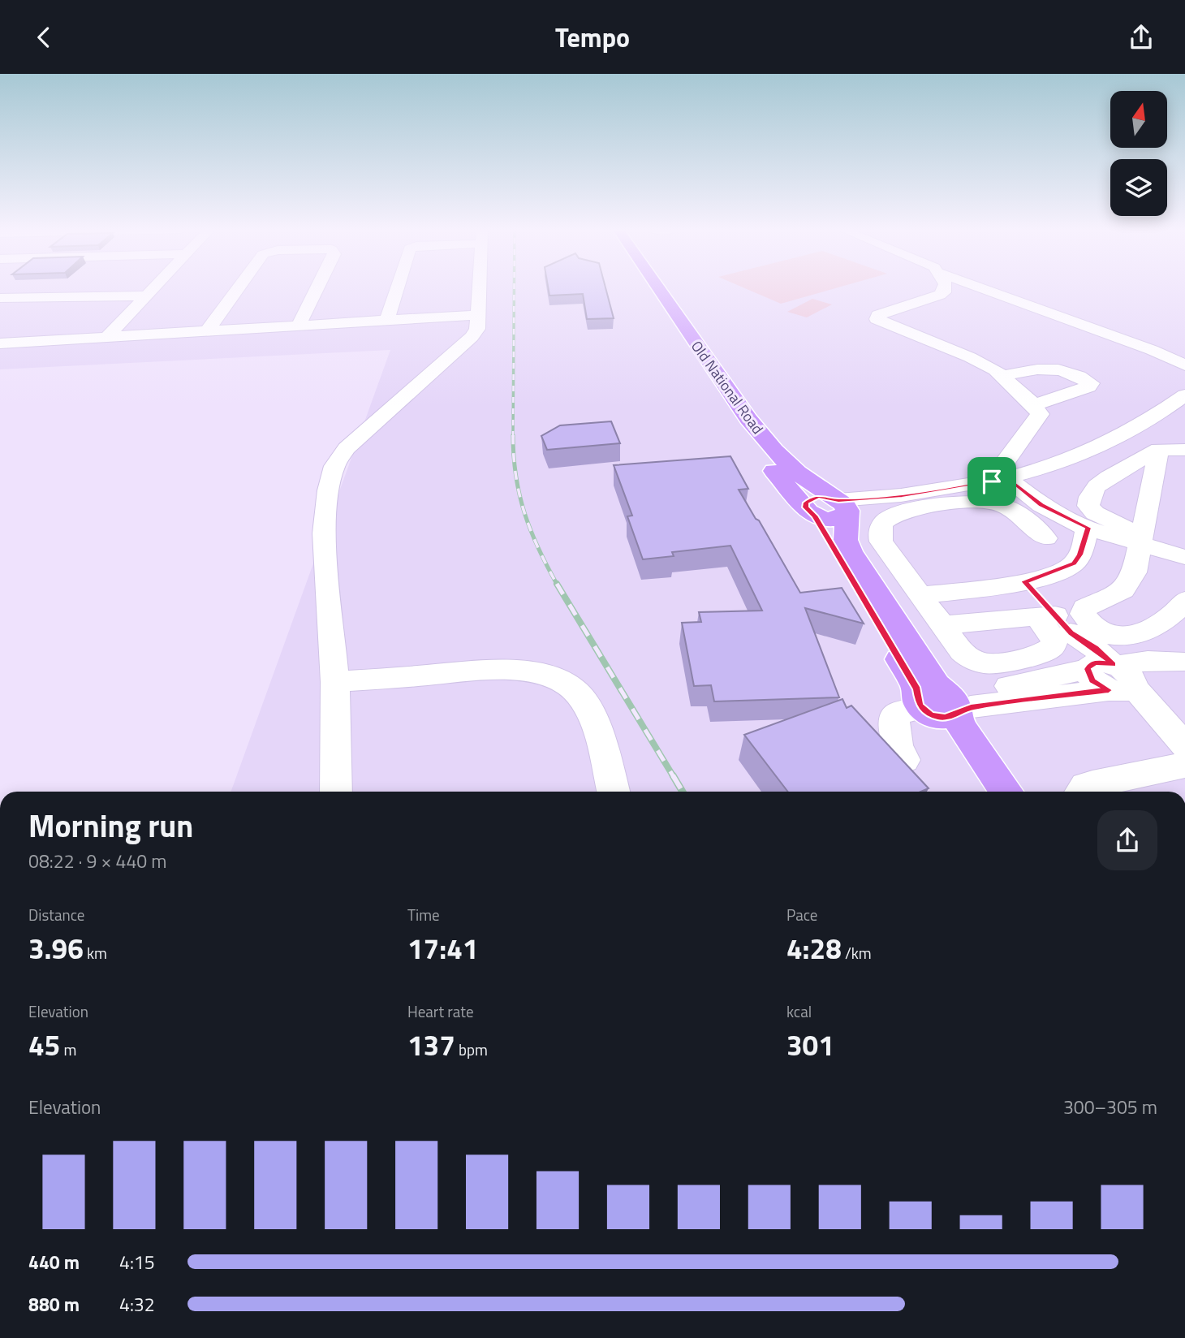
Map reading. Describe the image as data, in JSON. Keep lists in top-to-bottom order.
{
  "streets": {
    "main road": ["Old National Road"]
  },
  "north": "top",
  "page": {
    "header": "Tempo",
    "heading": ["Morning run", "08:22 · 9 × 440 m"],
    "stats": [
      ["Distance", "3.96 km"],
      ["Time", "17:41"],
      ["Pace", "4:28 /km"],
      ["Elevation", "45 m"],
      ["Heart rate", "137 bpm"],
      ["kcal", "301"]
    ],
    "chart": ["Elevation", "300–305 m"],
    "list": [
      {
        "name": "440 m",
        "note": "4:15"
      },
      {
        "name": "880 m",
        "note": "4:32"
      }
    ]
  }
}
